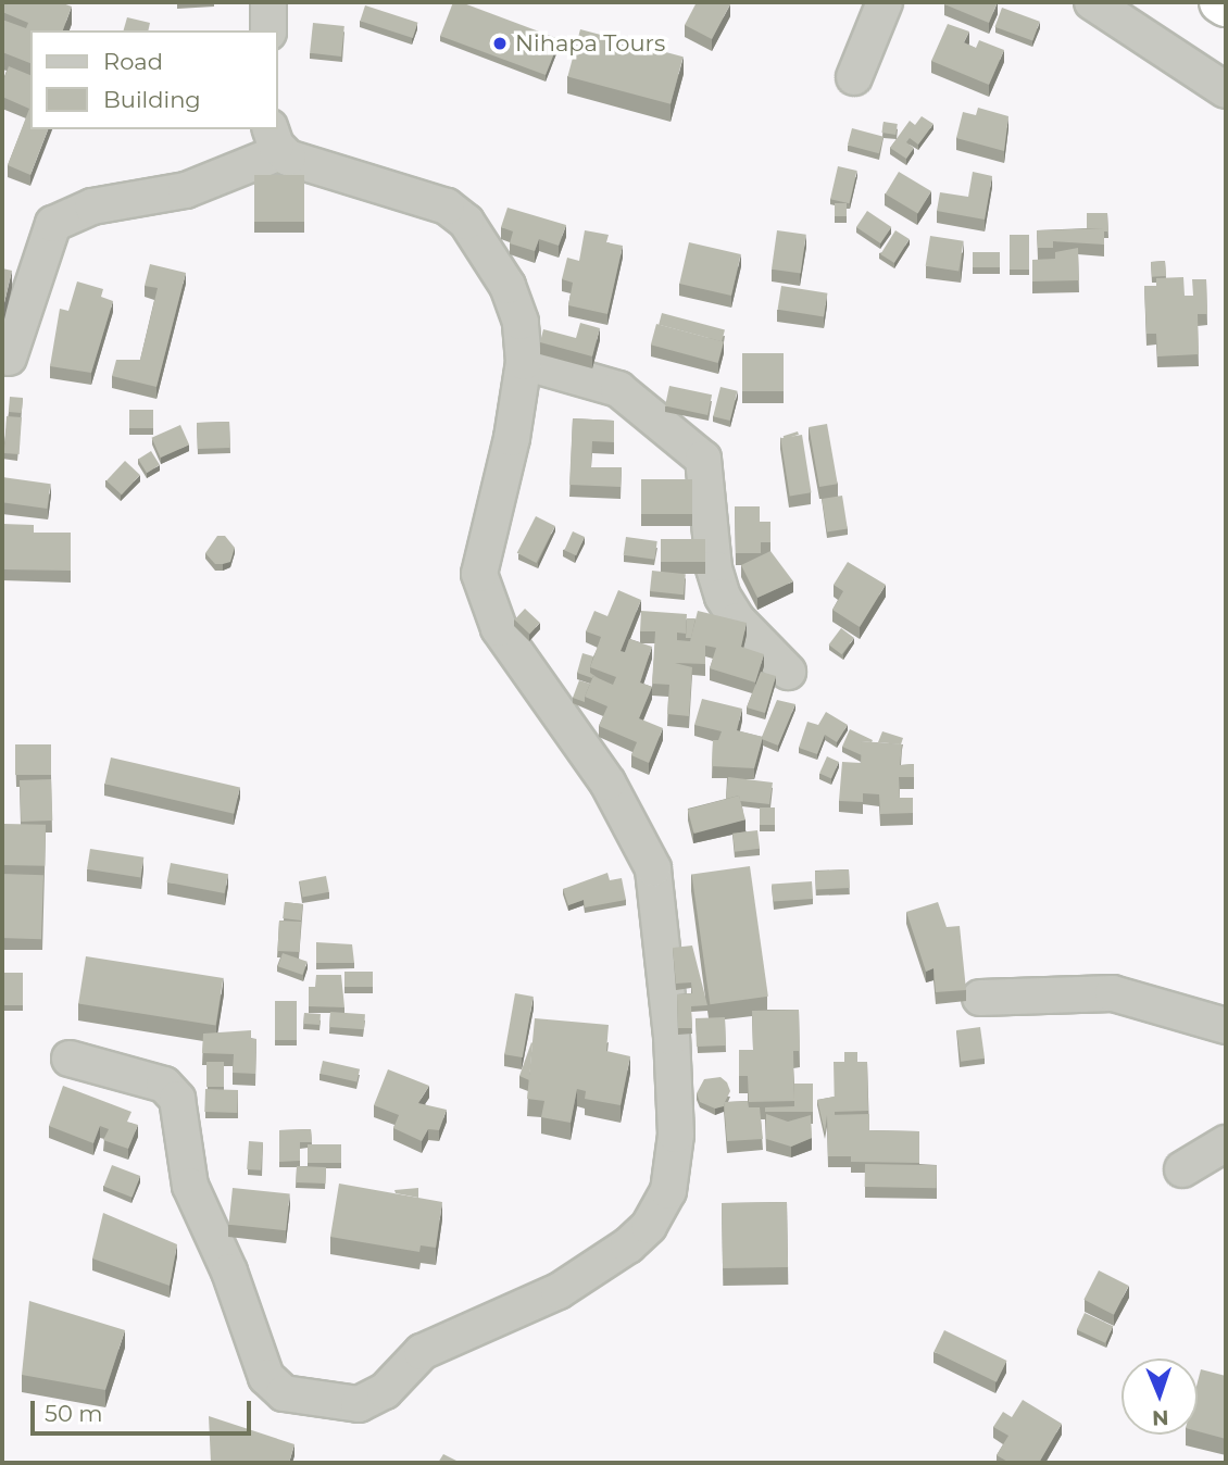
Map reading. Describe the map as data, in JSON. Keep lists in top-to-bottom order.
{
  "places": ["Nihapa Tours"],
  "legend": ["Road", "Building"],
  "scale_bar": "50 m",
  "north": "bottom"
}
